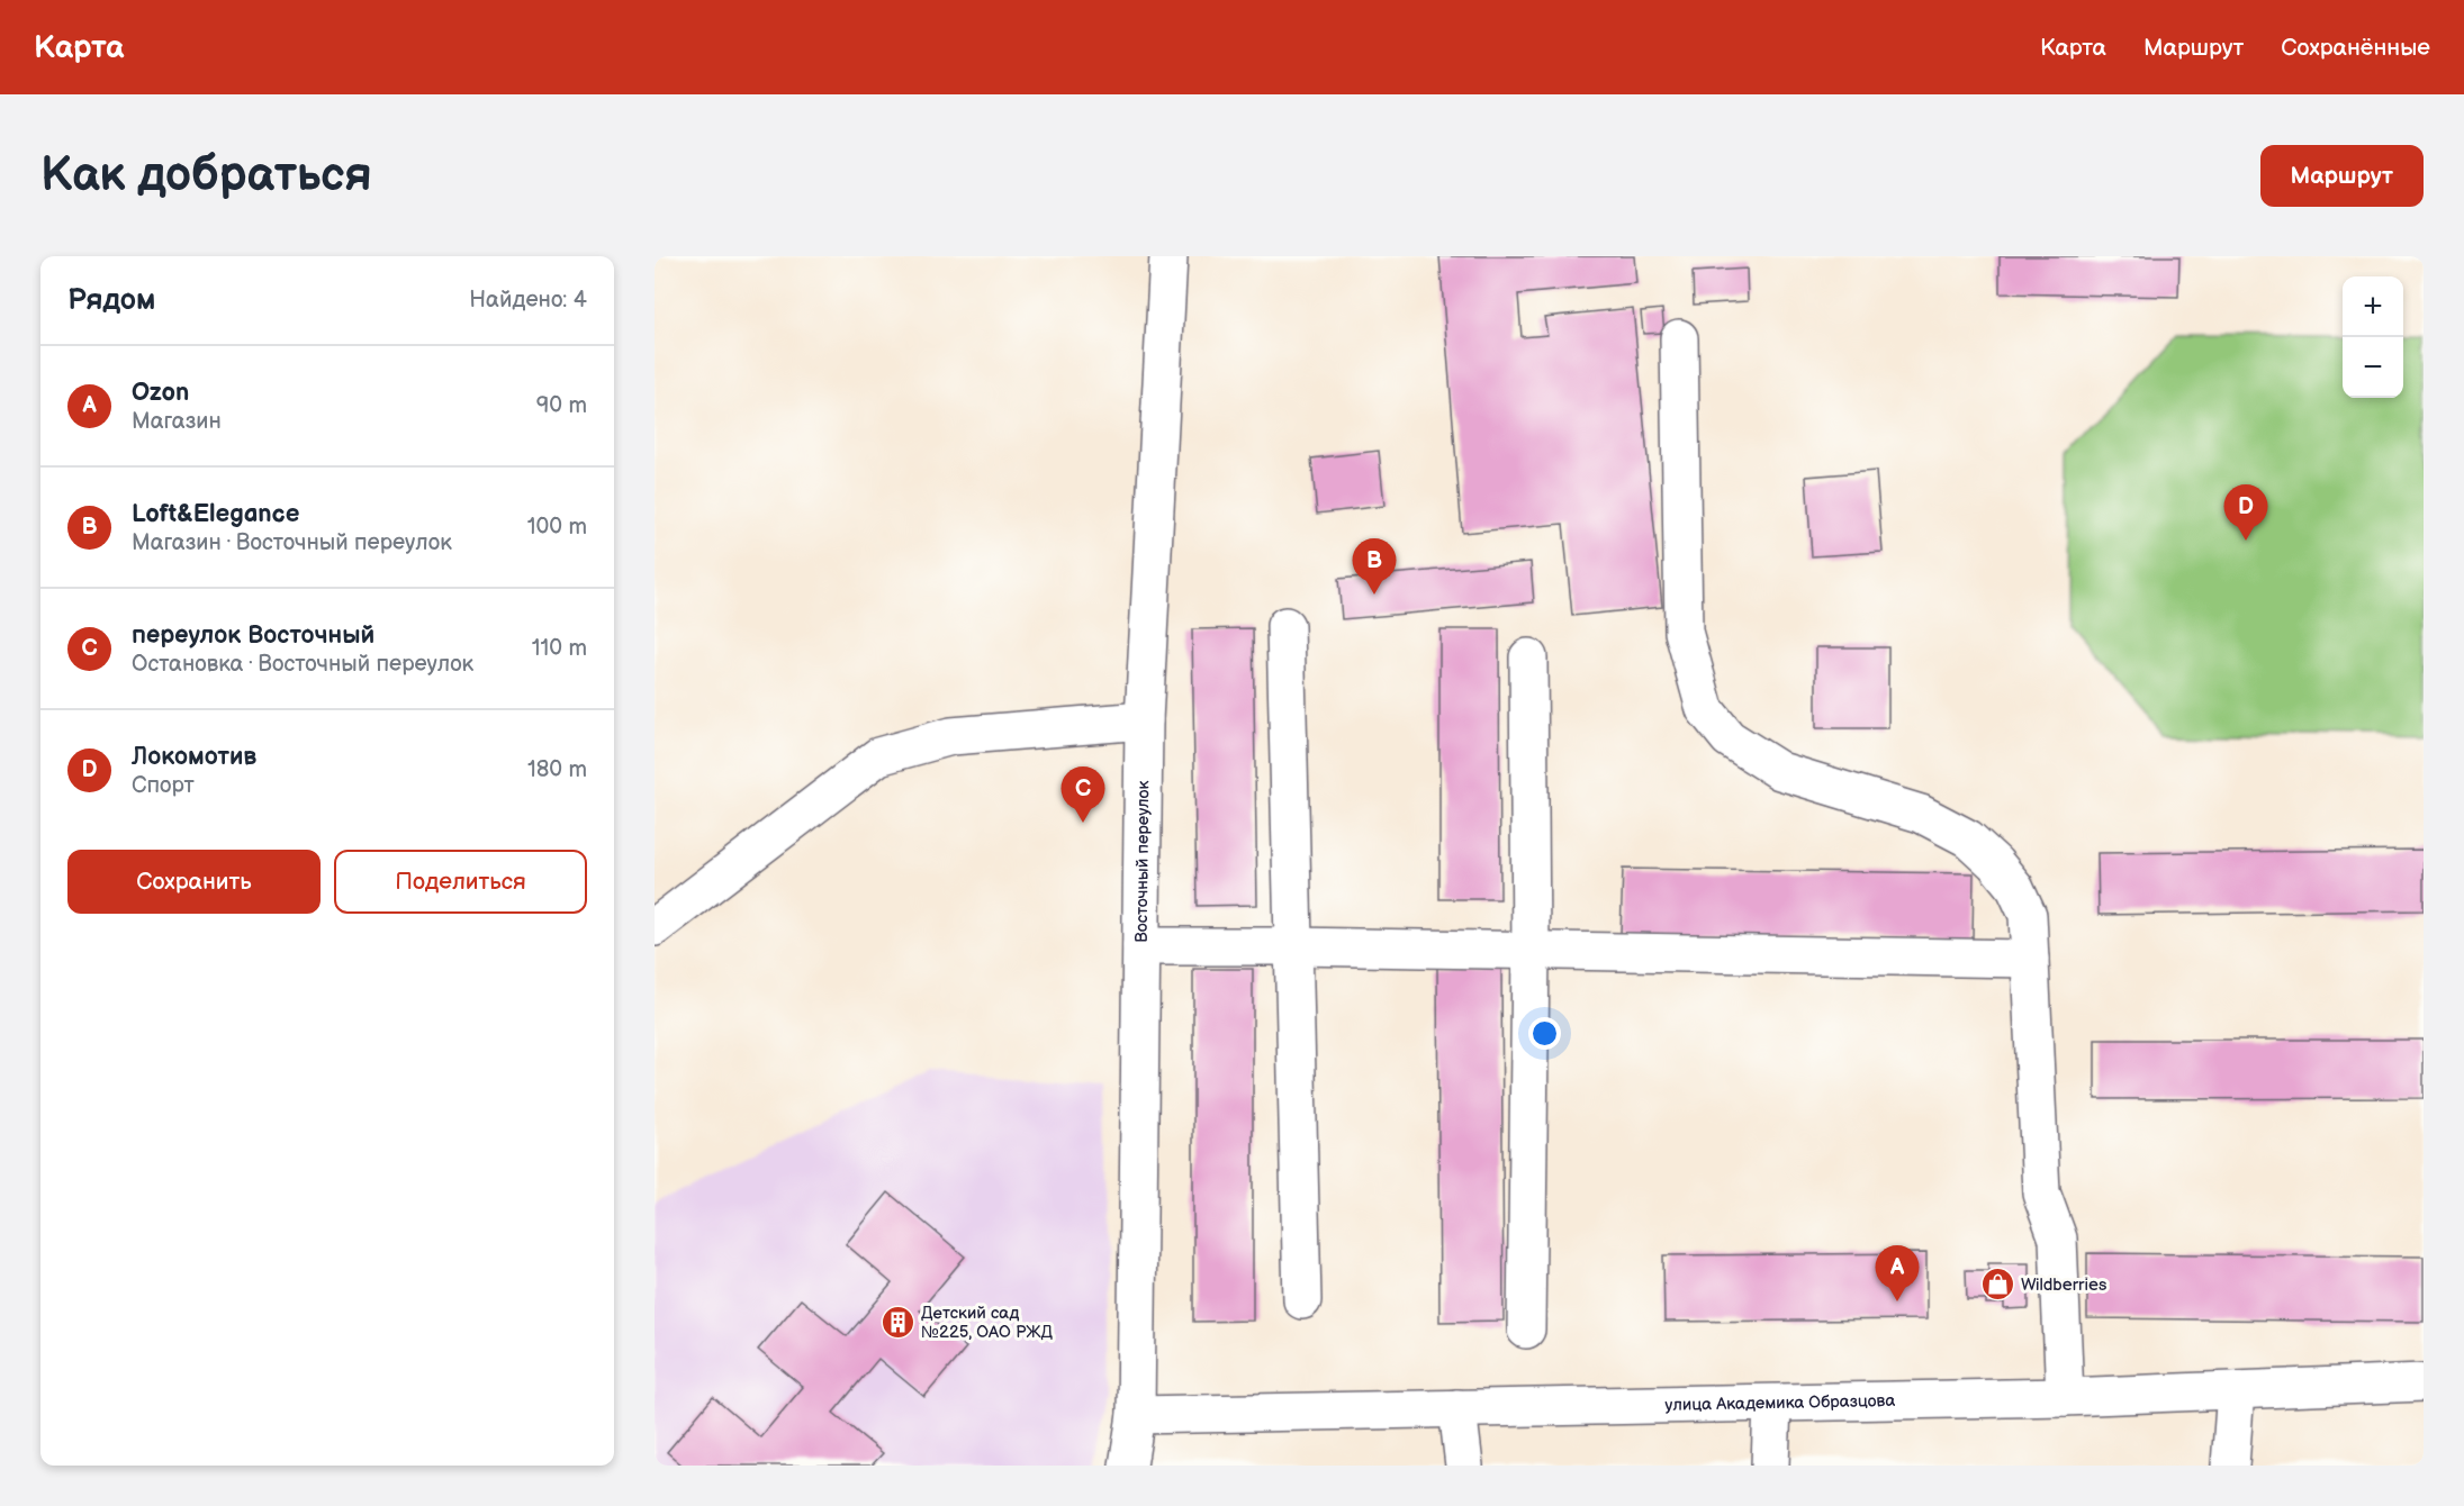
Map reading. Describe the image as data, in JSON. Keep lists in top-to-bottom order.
{
  "streets": {
    "street": ["Восточный переулок", "улица Академика Образцова"]
  },
  "crossings": [
    ["Восточный переулок", "улица Академика Образцова"]
  ],
  "places": {
    "shop": ["Wildberries"],
    "building": ["Детский сад №225, ОАО РЖД"]
  },
  "page": {
    "header": "Карта",
    "nav": ["Карта", "Маршрут", "Сохранённые"],
    "buttons": [
      "Маршрут",
      ["Сохранить", "Поделиться"]
    ],
    "title": "Как добраться",
    "heading": ["Рядом", "Найдено: 4"],
    "map_buttons": ["+", "−"],
    "list": [
      {
        "mark": "A",
        "name": "Ozon",
        "note": "Магазин",
        "value": "90 m"
      },
      {
        "mark": "B",
        "name": "Loft&Elegance",
        "note": "Магазин · Восточный переулок",
        "value": "100 m"
      },
      {
        "mark": "C",
        "name": "переулок Восточный",
        "note": "Остановка · Восточный переулок",
        "value": "110 m"
      },
      {
        "mark": "D",
        "name": "Локомотив",
        "note": "Спорт",
        "value": "180 m"
      }
    ],
    "pins": [
      "D",
      "B",
      "C",
      "A"
    ]
  }
}
